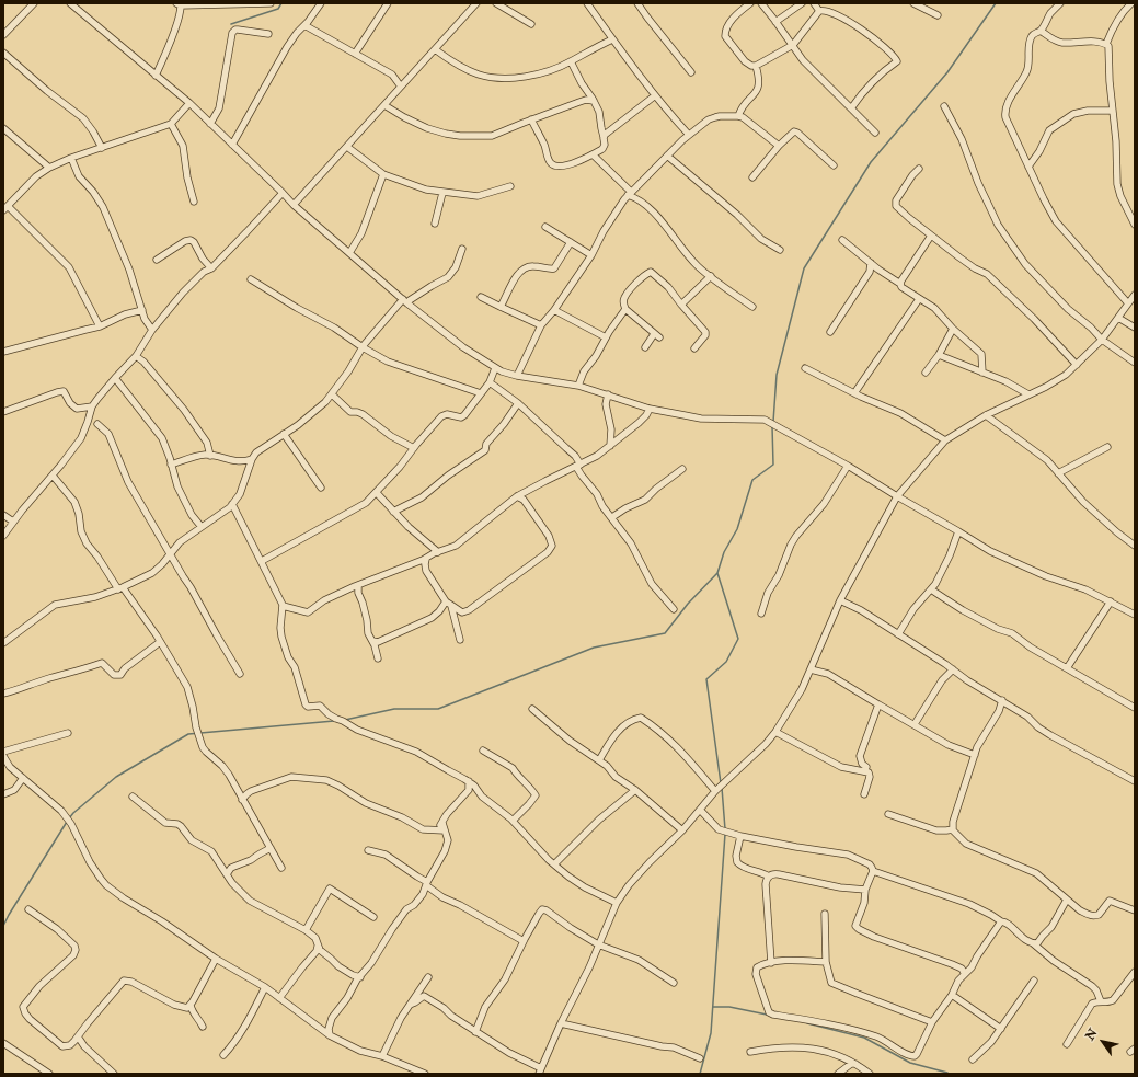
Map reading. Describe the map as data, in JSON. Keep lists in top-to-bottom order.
{
  "north": "top left"
}
